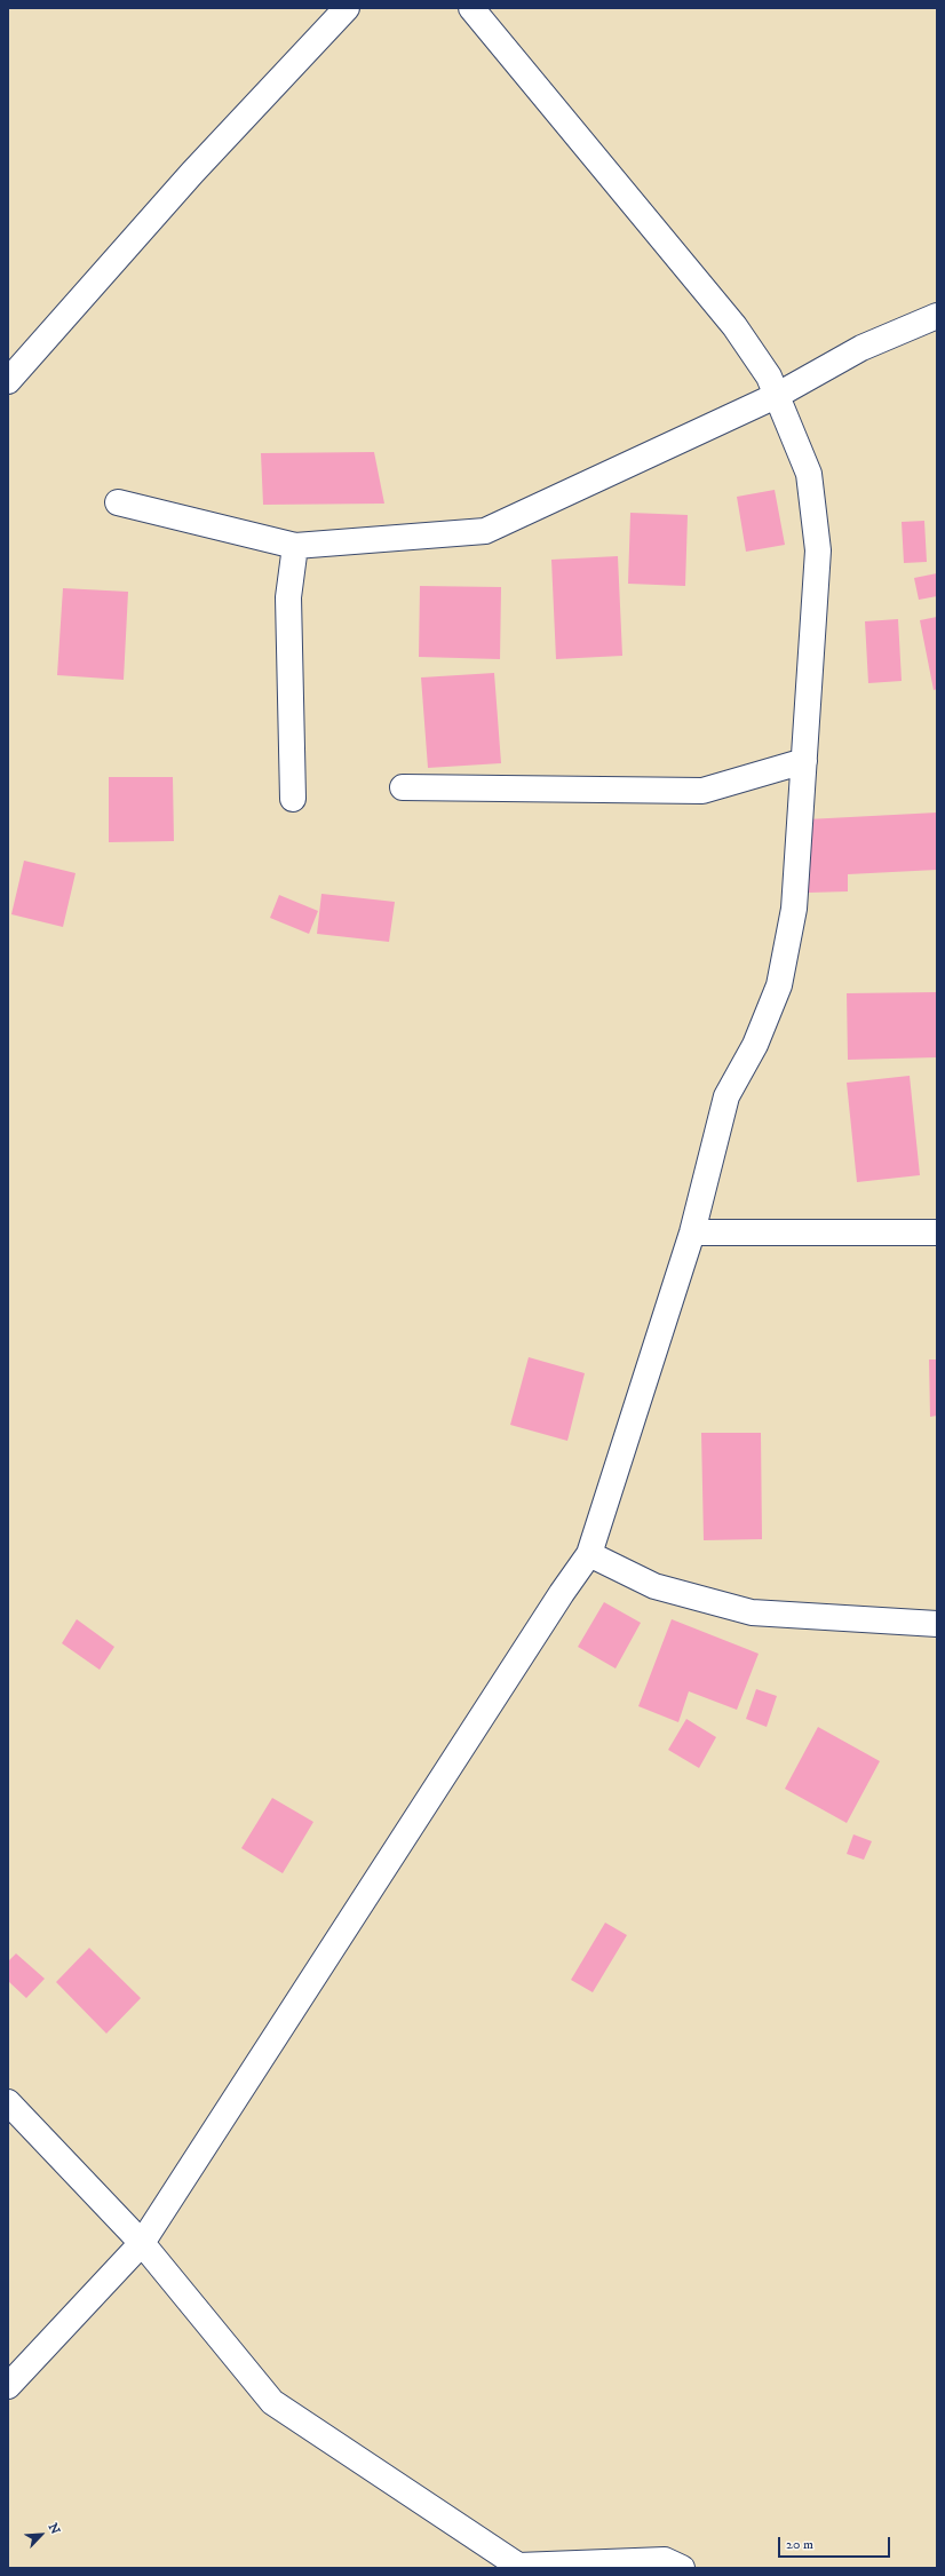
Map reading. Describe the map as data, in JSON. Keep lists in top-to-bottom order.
{
  "scale_bar": "20 m",
  "north": "top right"
}
